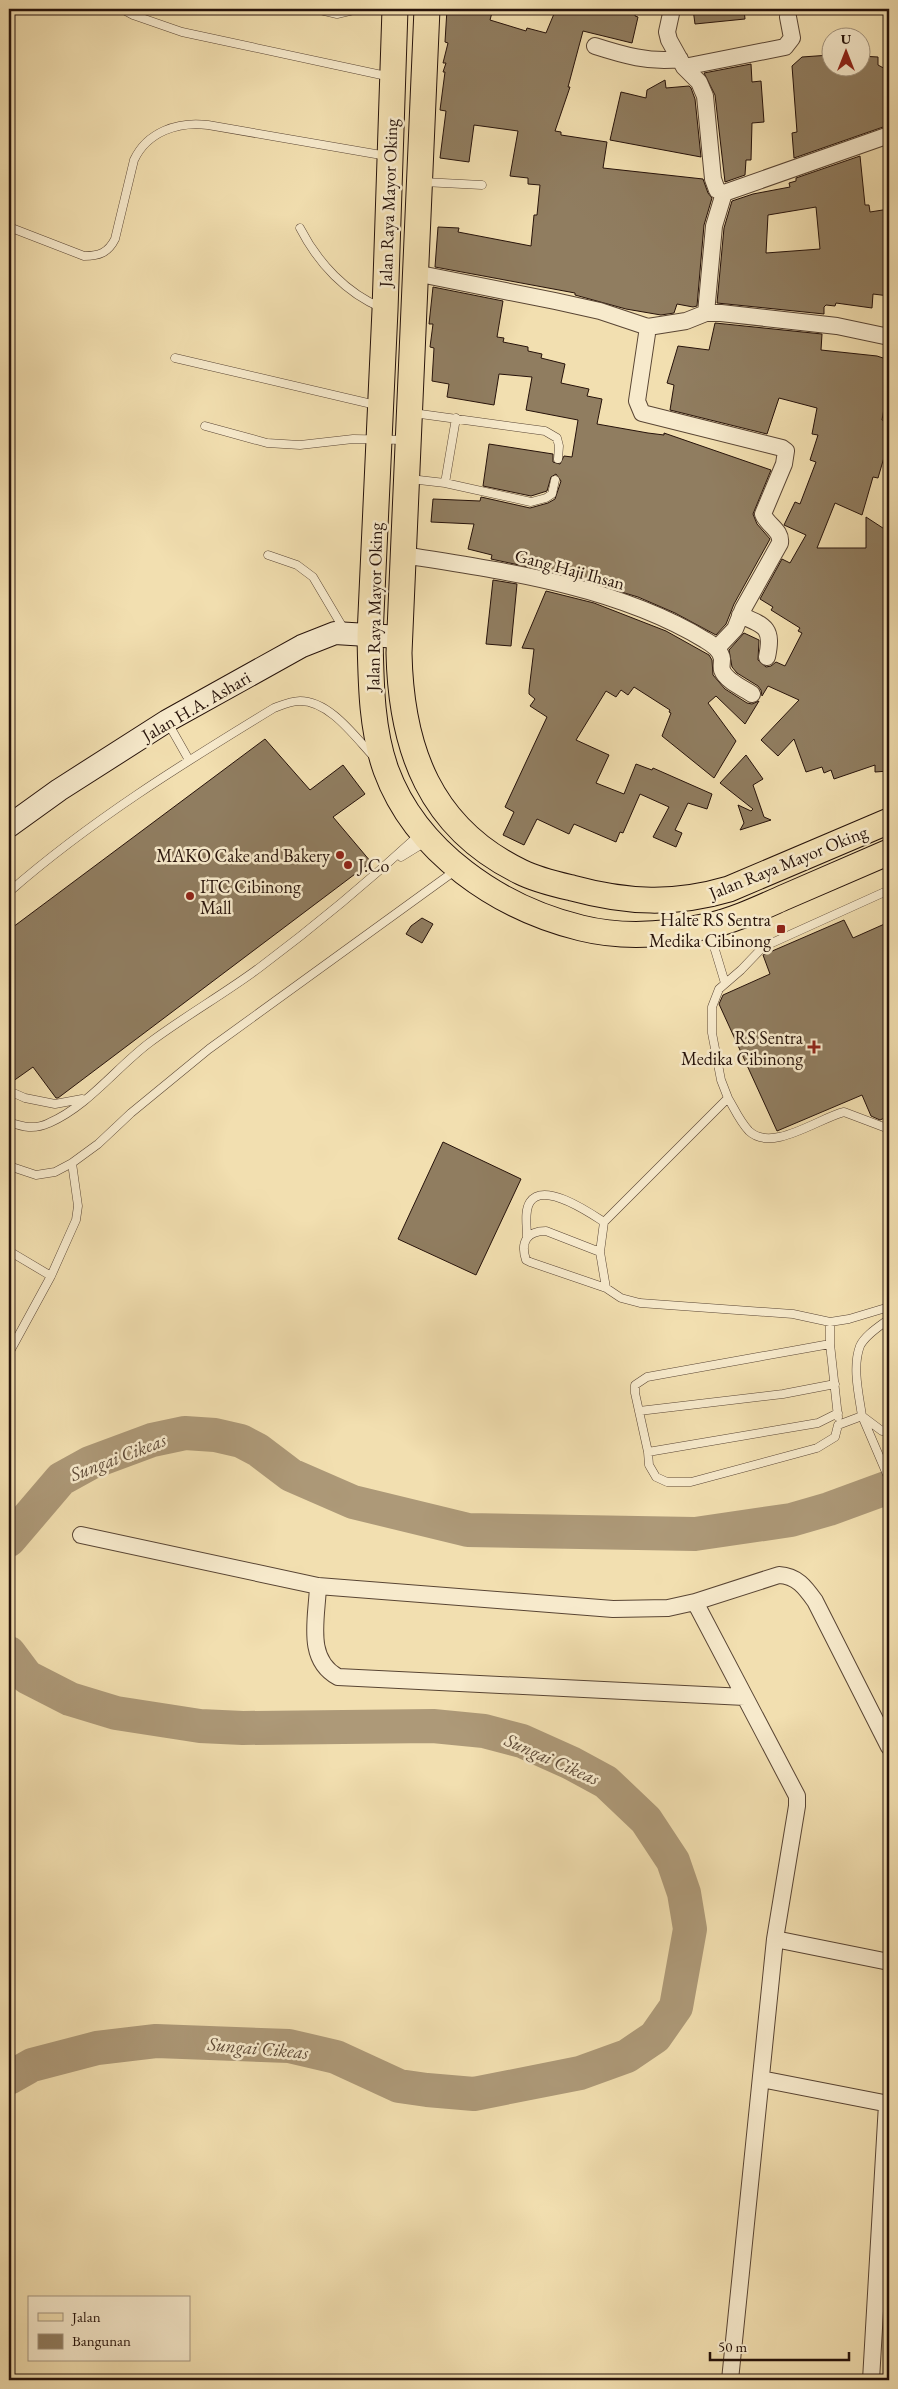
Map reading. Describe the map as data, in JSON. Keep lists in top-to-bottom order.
{
  "streets": {
    "main road": ["Jalan Raya Mayor Oking"],
    "street": ["Gang Haji Ihsan", "Jalan H.A. Ashari"]
  },
  "crossings": [
    ["Jalan Raya Mayor Oking", "Gang Haji Ihsan"],
    ["Jalan Raya Mayor Oking", "Jalan H.A. Ashari"]
  ],
  "water": ["Sungai Cikeas"],
  "places": {
    "other": ["MAKO Cake and Bakery", "J.Co", "ITC Cibinong Mall"],
    "transit": ["Halte RS Sentra Medika Cibinong"],
    "health": ["RS Sentra Medika Cibinong"]
  },
  "legend": ["Jalan", "Bangunan"],
  "scale_bar": "50 m",
  "north": "top"
}
